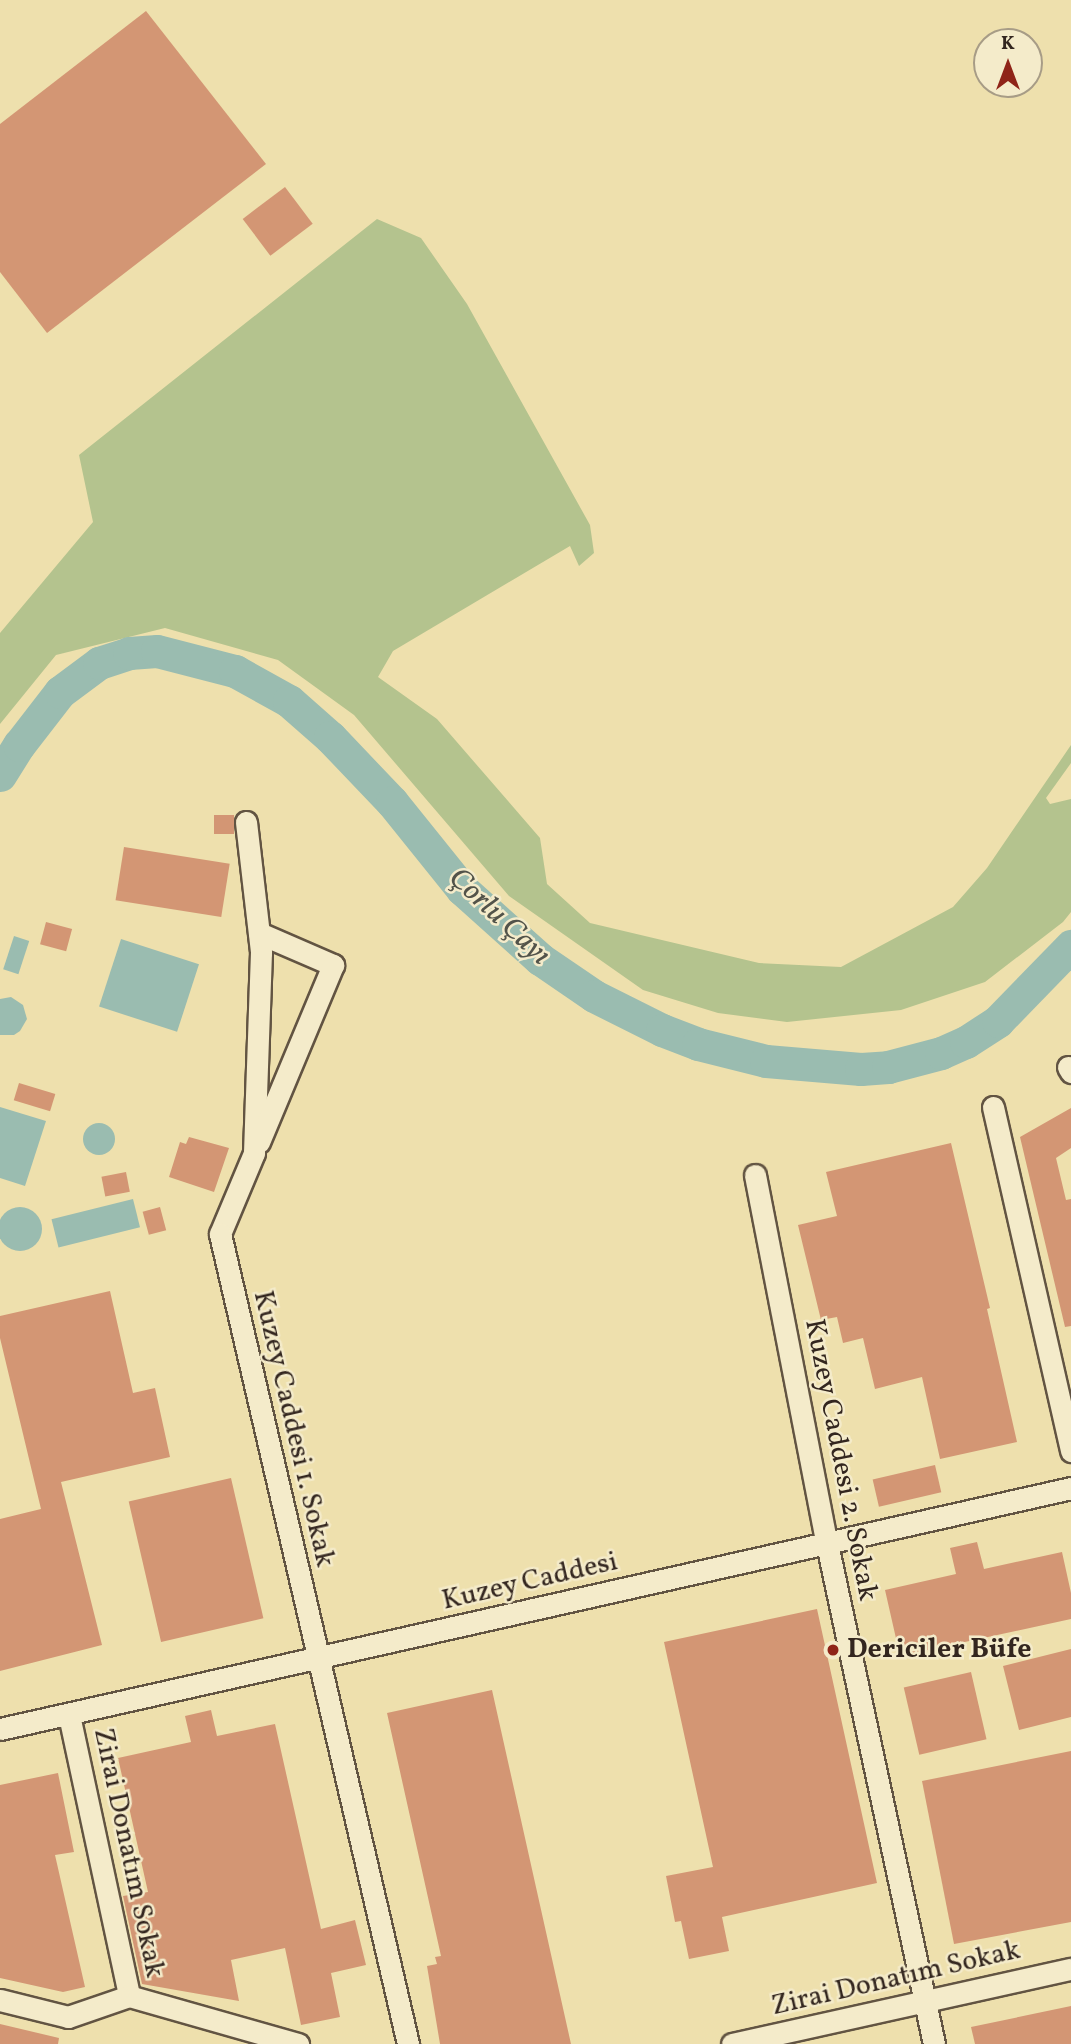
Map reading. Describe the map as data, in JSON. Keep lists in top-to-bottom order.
{
  "streets": {
    "street": [
      "Kuzey Caddesi 1. Sokak",
      "Kuzey Caddesi 2. Sokak",
      "Kuzey Caddesi",
      "Zirai Donatım Sokak"
    ]
  },
  "crossings": [
    ["Kuzey Caddesi 1. Sokak", "Kuzey Caddesi"],
    ["Kuzey Caddesi 2. Sokak", "Kuzey Caddesi"],
    ["Kuzey Caddesi 2. Sokak", "Zirai Donatım Sokak"],
    ["Kuzey Caddesi", "Zirai Donatım Sokak"]
  ],
  "water": ["Çorlu Çayı"],
  "places": ["Dericiler Büfe"],
  "north": "top"
}
